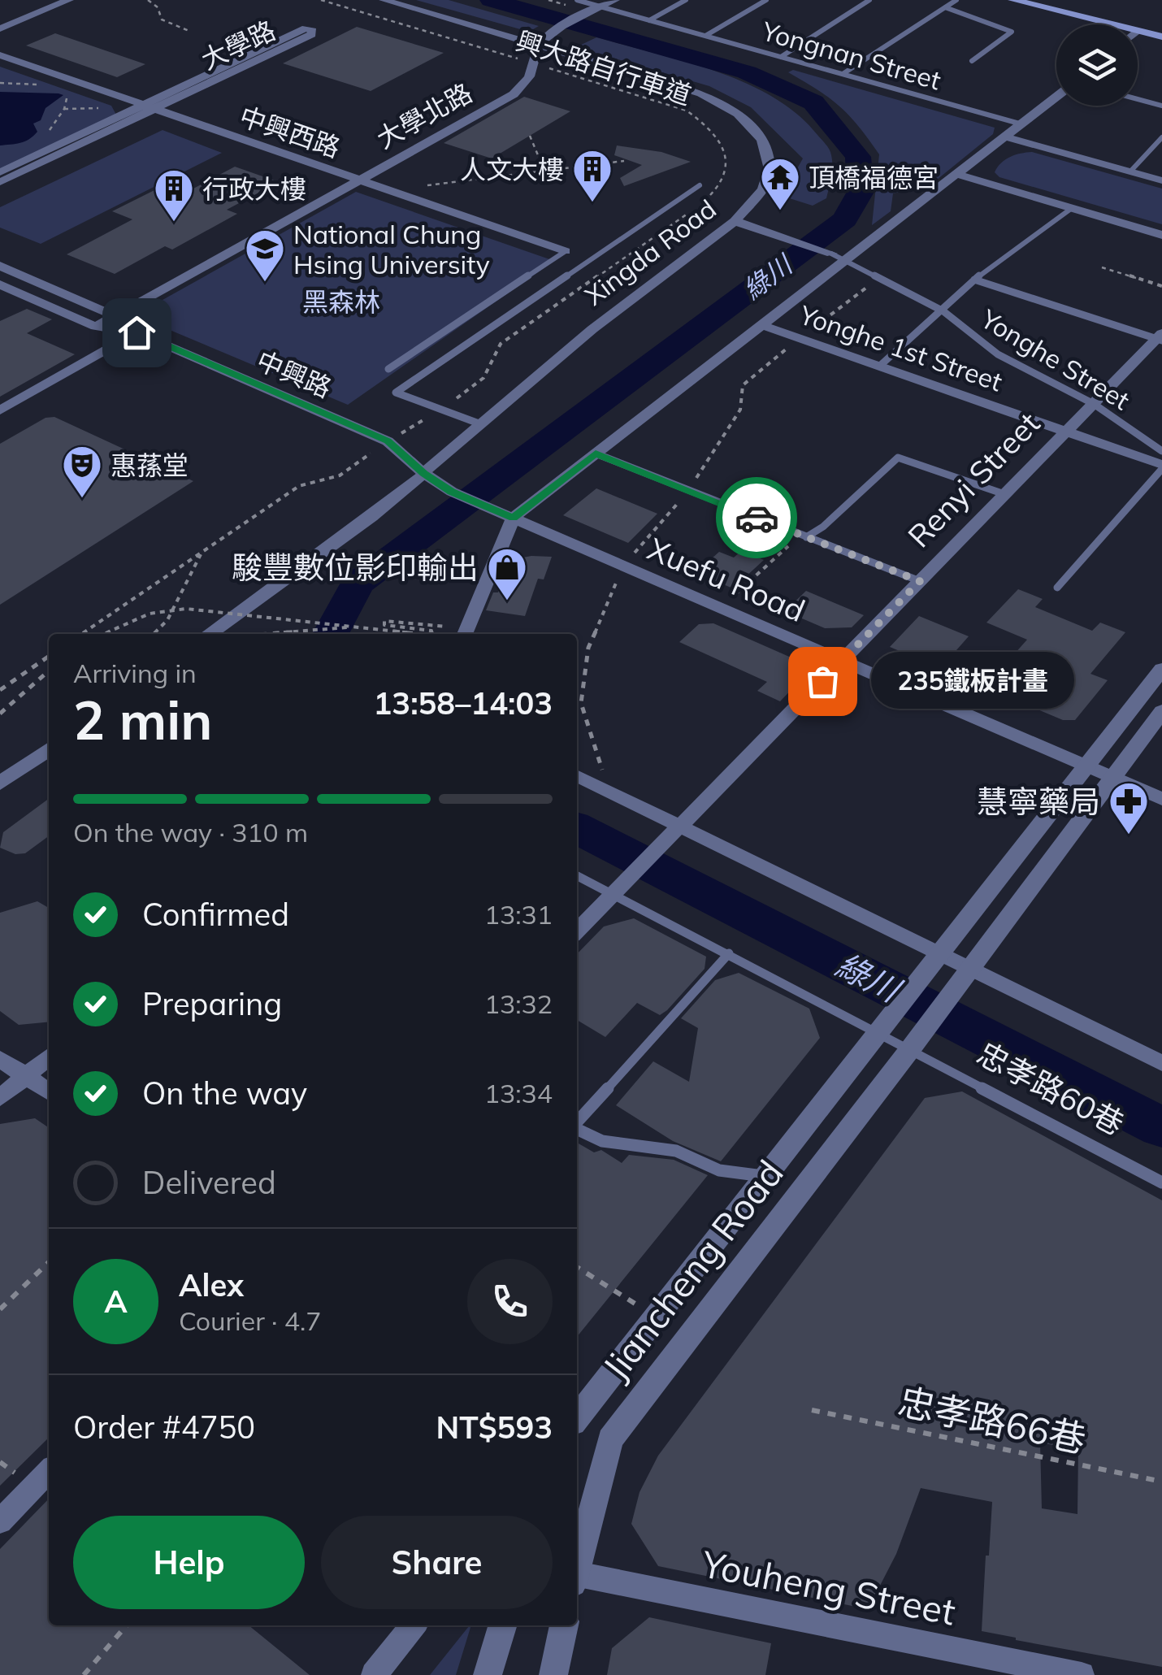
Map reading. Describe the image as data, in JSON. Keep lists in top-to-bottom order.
{
  "streets": {
    "street": [
      "大學路",
      "大學北路",
      "中興西路",
      "Xingda Road",
      "Yonghe 1st Street",
      "中興路",
      "Renyi Street",
      "Xuefu Road",
      "Jiancheng Road",
      "Youheng Street"
    ],
    "lane": ["Yongnan Street", "Yonghe Street", "忠孝路60巷"],
    "path": ["興大路自行車道", "忠孝路66巷"]
  },
  "crossings": [
    ["大學路", "中興西路"],
    ["興大路自行車道", "大學北路"],
    ["大學北路", "中興西路"],
    ["大學北路", "Xingda Road"],
    ["大學北路", "中興路"],
    ["Xingda Road", "中興路"],
    ["Xingda Road", "Xuefu Road"],
    ["Yonghe 1st Street", "Renyi Street"],
    ["Yonghe Street", "Renyi Street"],
    ["中興路", "Xuefu Road"],
    ["Renyi Street", "Xuefu Road"],
    ["Renyi Street", "忠孝路60巷"],
    ["忠孝路60巷", "Jiancheng Road"]
  ],
  "water": ["綠川"],
  "parks": ["黑森林"],
  "places": {
    "building": ["人文大樓", "行政大樓"],
    "temple": ["頂橋福德宮"],
    "school or university": ["National Chung Hsing University"],
    "theatre": ["惠蓀堂"],
    "shop": ["駿豐數位影印輸出"],
    "other": ["235鐵板計畫"],
    "pharmacy": ["慧寧藥局"]
  },
  "page": {
    "heading": ["2 min", "Arriving in", "13:58–14:03"],
    "panel": [
      "Alex",
      "Courier · 4.7",
      "Order #4750",
      "NT$593"
    ],
    "bubble": "235鐵板計畫",
    "bar": "On the way · 310 m",
    "list": [
      ["Confirmed", "13:31"],
      ["Preparing", "13:32"],
      ["On the way", "13:34"],
      "Delivered"
    ],
    "round": "A",
    "buttons": ["Help", "Share"]
  }
}
